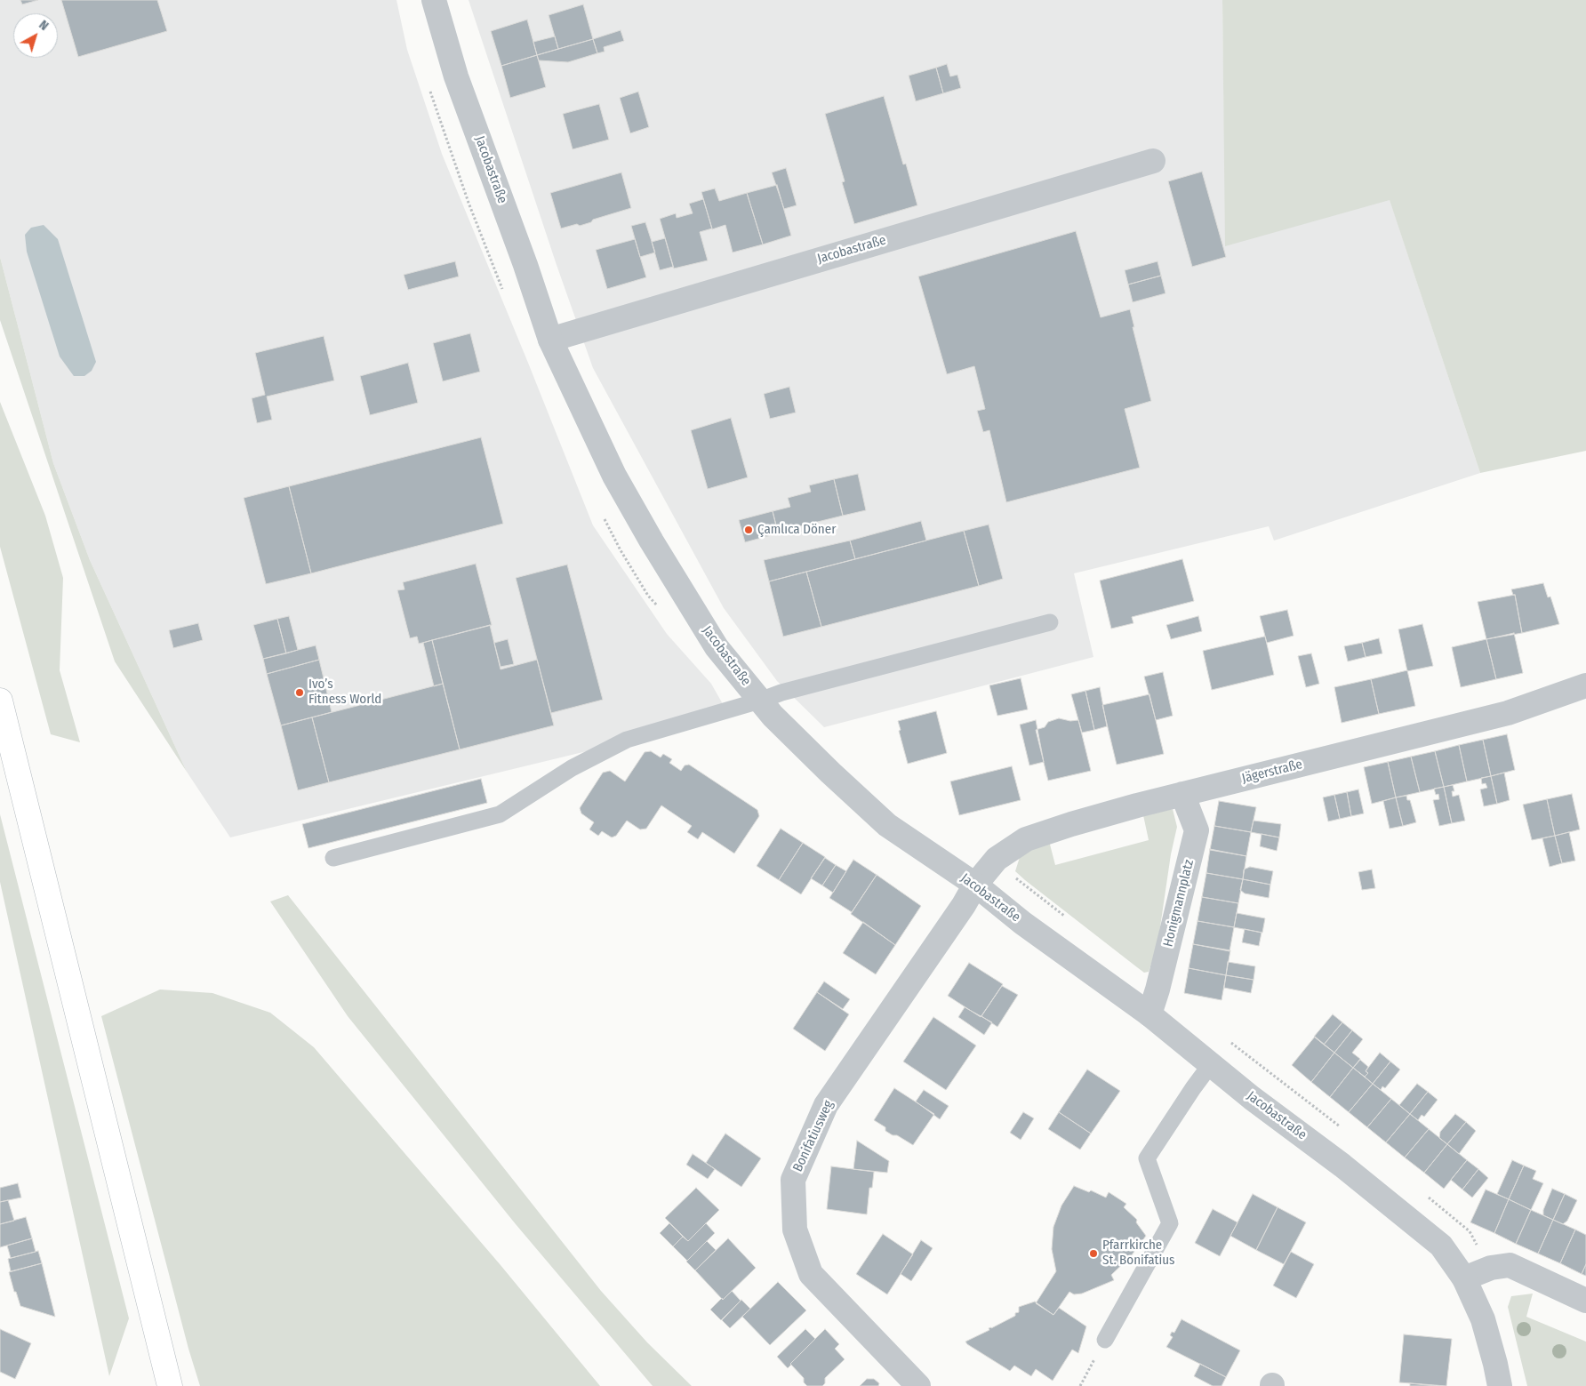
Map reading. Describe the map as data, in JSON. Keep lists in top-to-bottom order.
{
  "streets": {
    "street": [
      "Jacobastraße",
      "Jägerstraße",
      "Honigmannplatz",
      "Bonifatiusweg"
    ]
  },
  "crossings": [
    ["Jacobastraße", "Jägerstraße"],
    ["Jacobastraße", "Honigmannplatz"],
    ["Jacobastraße", "Bonifatiusweg"],
    ["Jägerstraße", "Honigmannplatz"],
    ["Jägerstraße", "Bonifatiusweg"]
  ],
  "places": ["Çamlıca Döner", "Ivo’s Fitness World", "Pfarrkirche St. Bonifatius"],
  "north": "top right"
}
